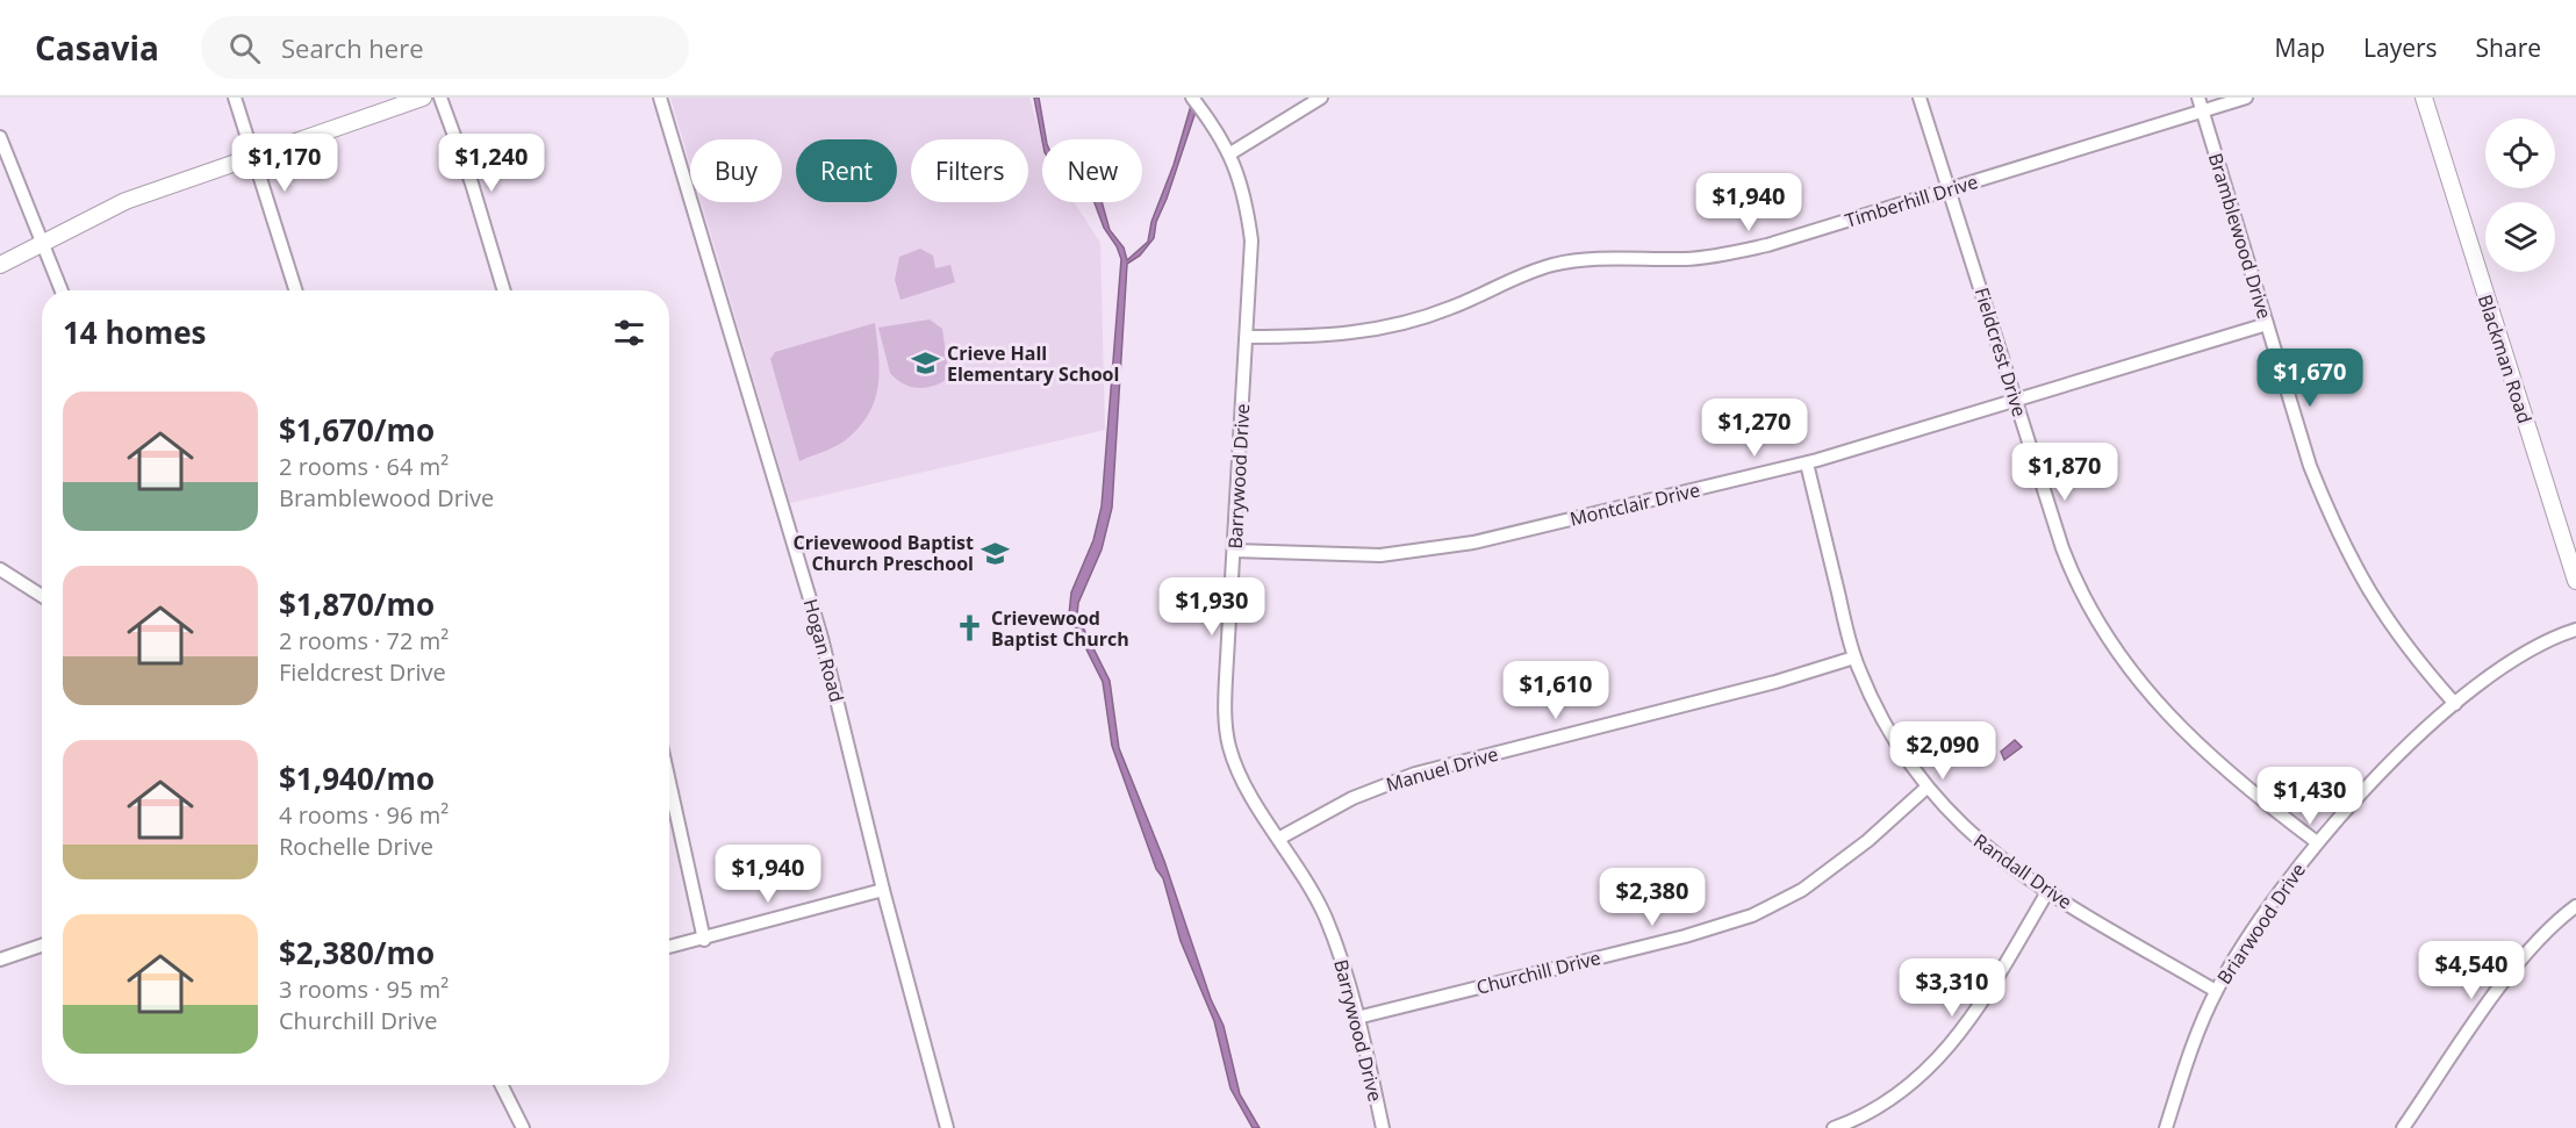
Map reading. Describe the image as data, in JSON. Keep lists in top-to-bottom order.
{
  "streets": {
    "street": [
      "Timberhill Drive",
      "Bramblewood Drive",
      "Fieldcrest Drive",
      "Blackman Road",
      "Barrywood Drive",
      "Montclair Drive",
      "Hogan Road",
      "Manuel Drive",
      "Randall Drive",
      "Briarwood Drive",
      "Churchill Drive"
    ]
  },
  "crossings": [
    ["Timberhill Drive", "Bramblewood Drive"],
    ["Timberhill Drive", "Fieldcrest Drive"],
    ["Timberhill Drive", "Barrywood Drive"],
    ["Bramblewood Drive", "Montclair Drive"],
    ["Bramblewood Drive", "Briarwood Drive"],
    ["Fieldcrest Drive", "Montclair Drive"],
    ["Fieldcrest Drive", "Briarwood Drive"],
    ["Barrywood Drive", "Montclair Drive"],
    ["Barrywood Drive", "Manuel Drive"],
    ["Barrywood Drive", "Churchill Drive"],
    ["Montclair Drive", "Randall Drive"],
    ["Manuel Drive", "Randall Drive"],
    ["Randall Drive", "Briarwood Drive"],
    ["Randall Drive", "Churchill Drive"]
  ],
  "places": {
    "school or university": ["Crieve Hall Elementary School", "Crievewood Baptist Church Preschool"],
    "church": ["Crievewood Baptist Church"]
  },
  "page": {
    "header": "Casavia",
    "search": "Search here",
    "nav": ["Map", "Layers", "Share"],
    "price": [
      "$1,170",
      "$1,240",
      "$1,940",
      "$1,670",
      "$1,270",
      "$1,870",
      "$1,930",
      "$1,610",
      "$2,090",
      "$1,430",
      "$1,940",
      "$2,380",
      "$4,540",
      "$3,310"
    ],
    "chip": [
      "Buy",
      "Rent",
      "Filters",
      "New"
    ],
    "heading": "14 homes",
    "list": [
      {
        "name": "$1,670/mo",
        "note": "2 rooms · 64 m² · Bramblewood Drive"
      },
      {
        "name": "$1,870/mo",
        "note": "2 rooms · 72 m² · Fieldcrest Drive"
      },
      {
        "name": "$1,940/mo",
        "note": "4 rooms · 96 m² · Rochelle Drive"
      },
      {
        "name": "$2,380/mo",
        "note": "3 rooms · 95 m² · Churchill Drive"
      }
    ]
  }
}
